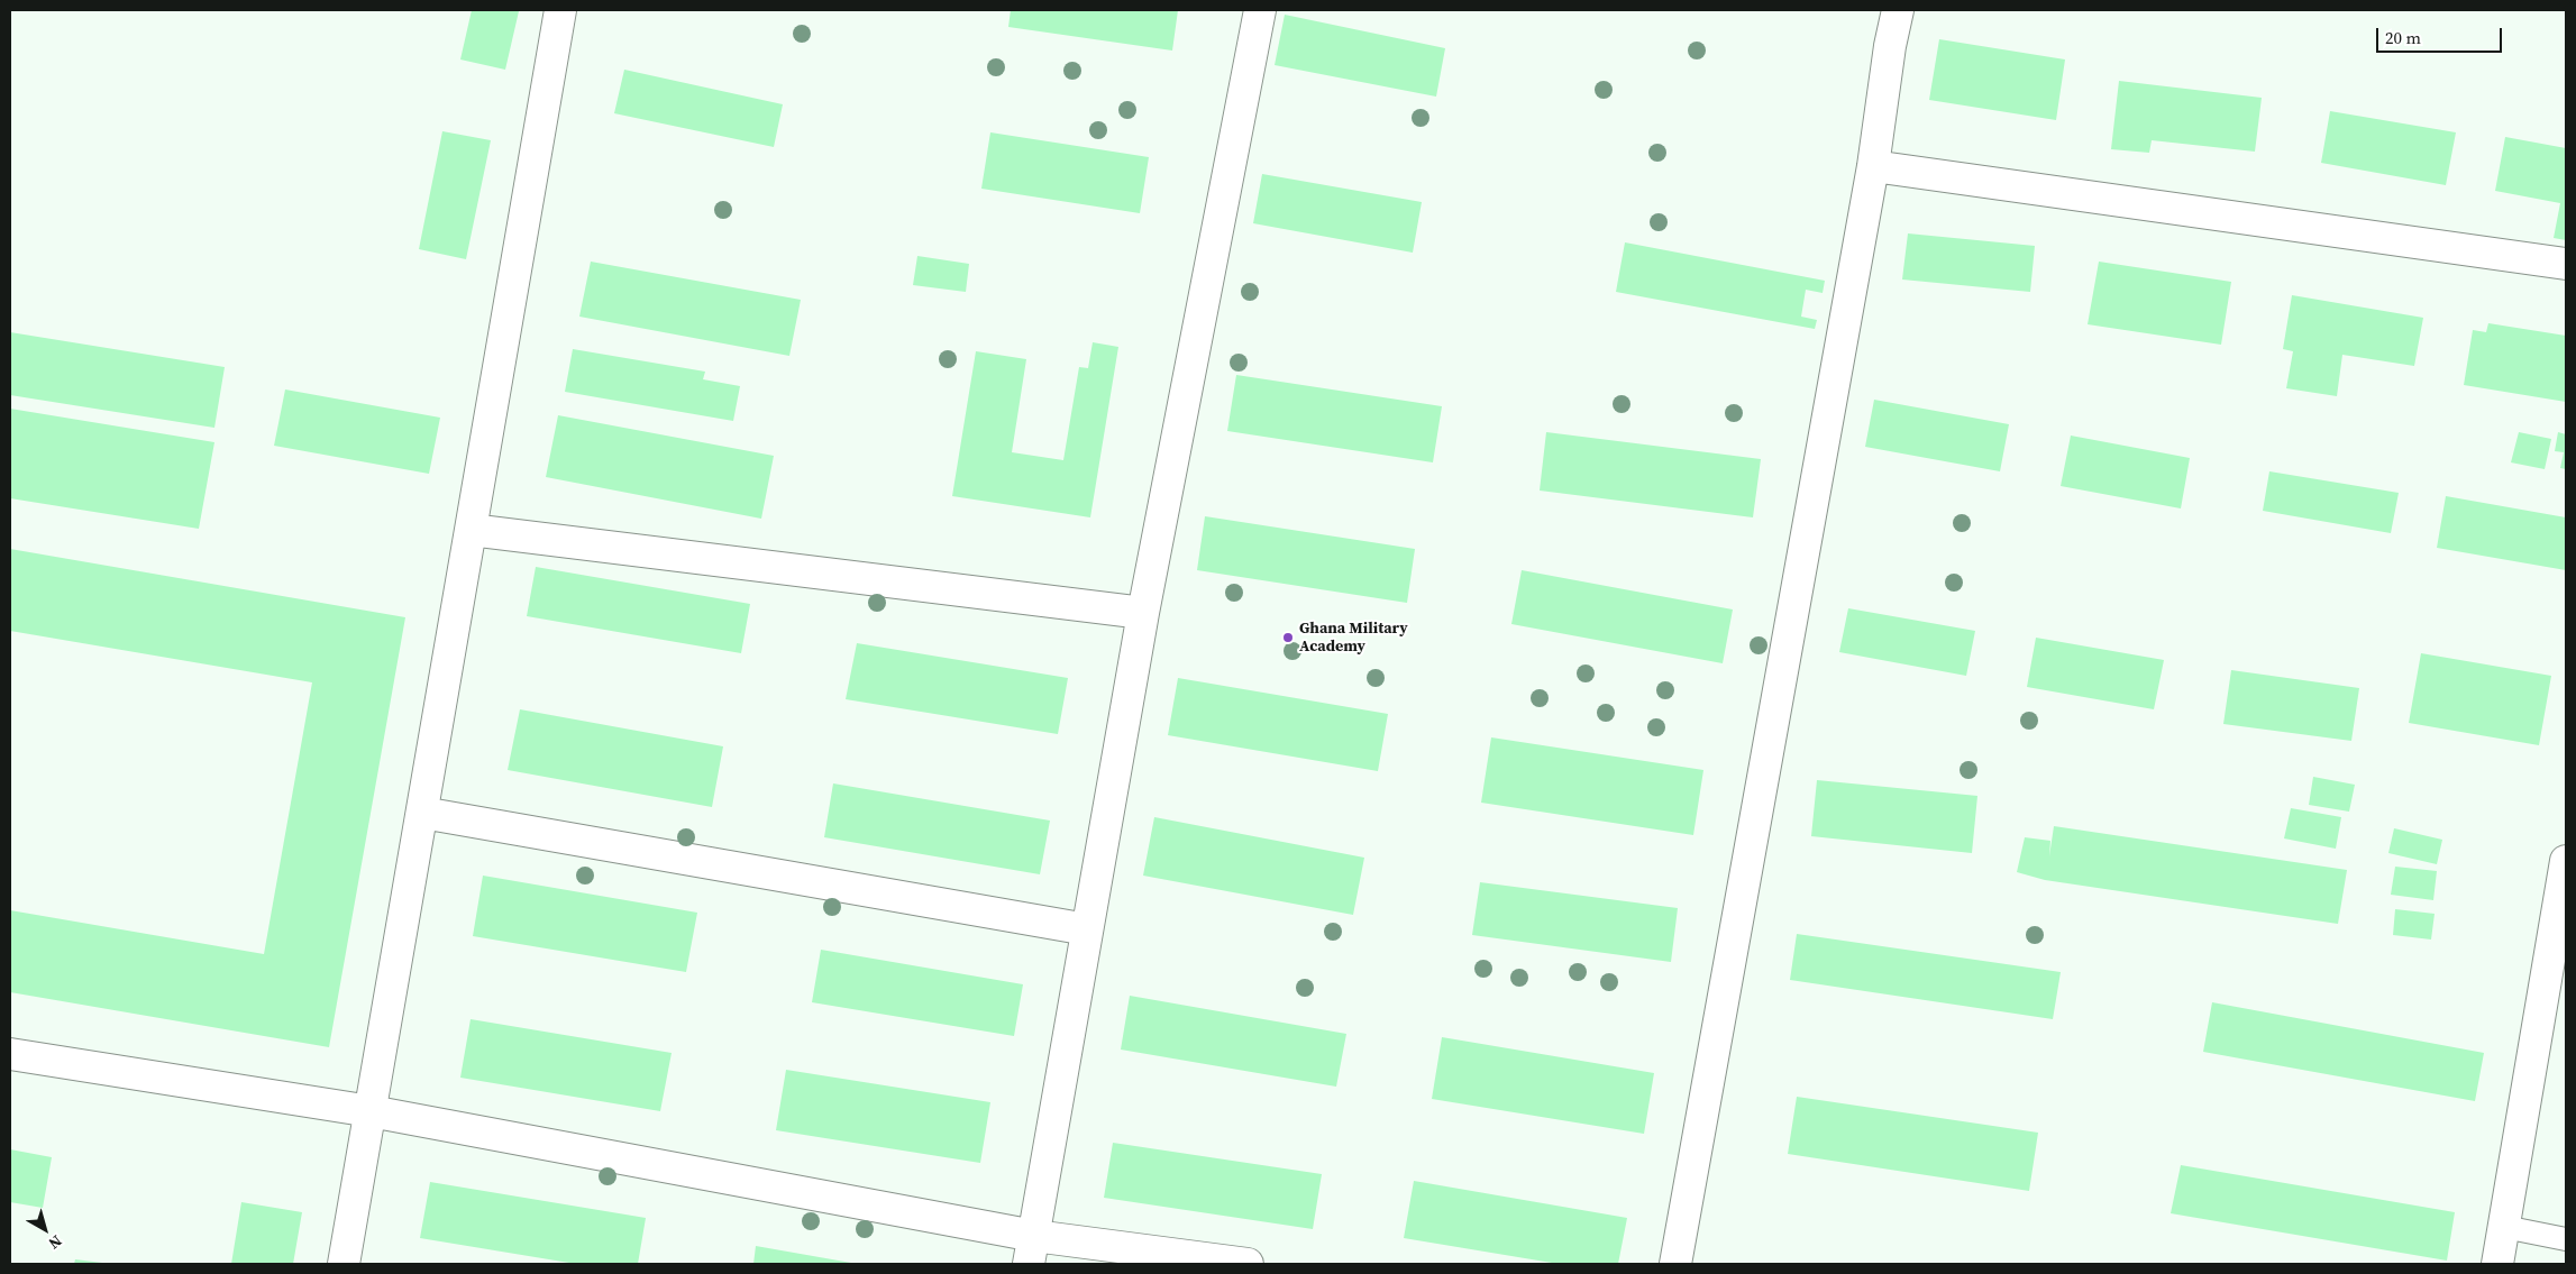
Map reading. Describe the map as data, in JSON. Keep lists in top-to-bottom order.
{
  "places": ["Ghana Military Academy"],
  "scale_bar": "20 m",
  "north": "bottom right"
}
